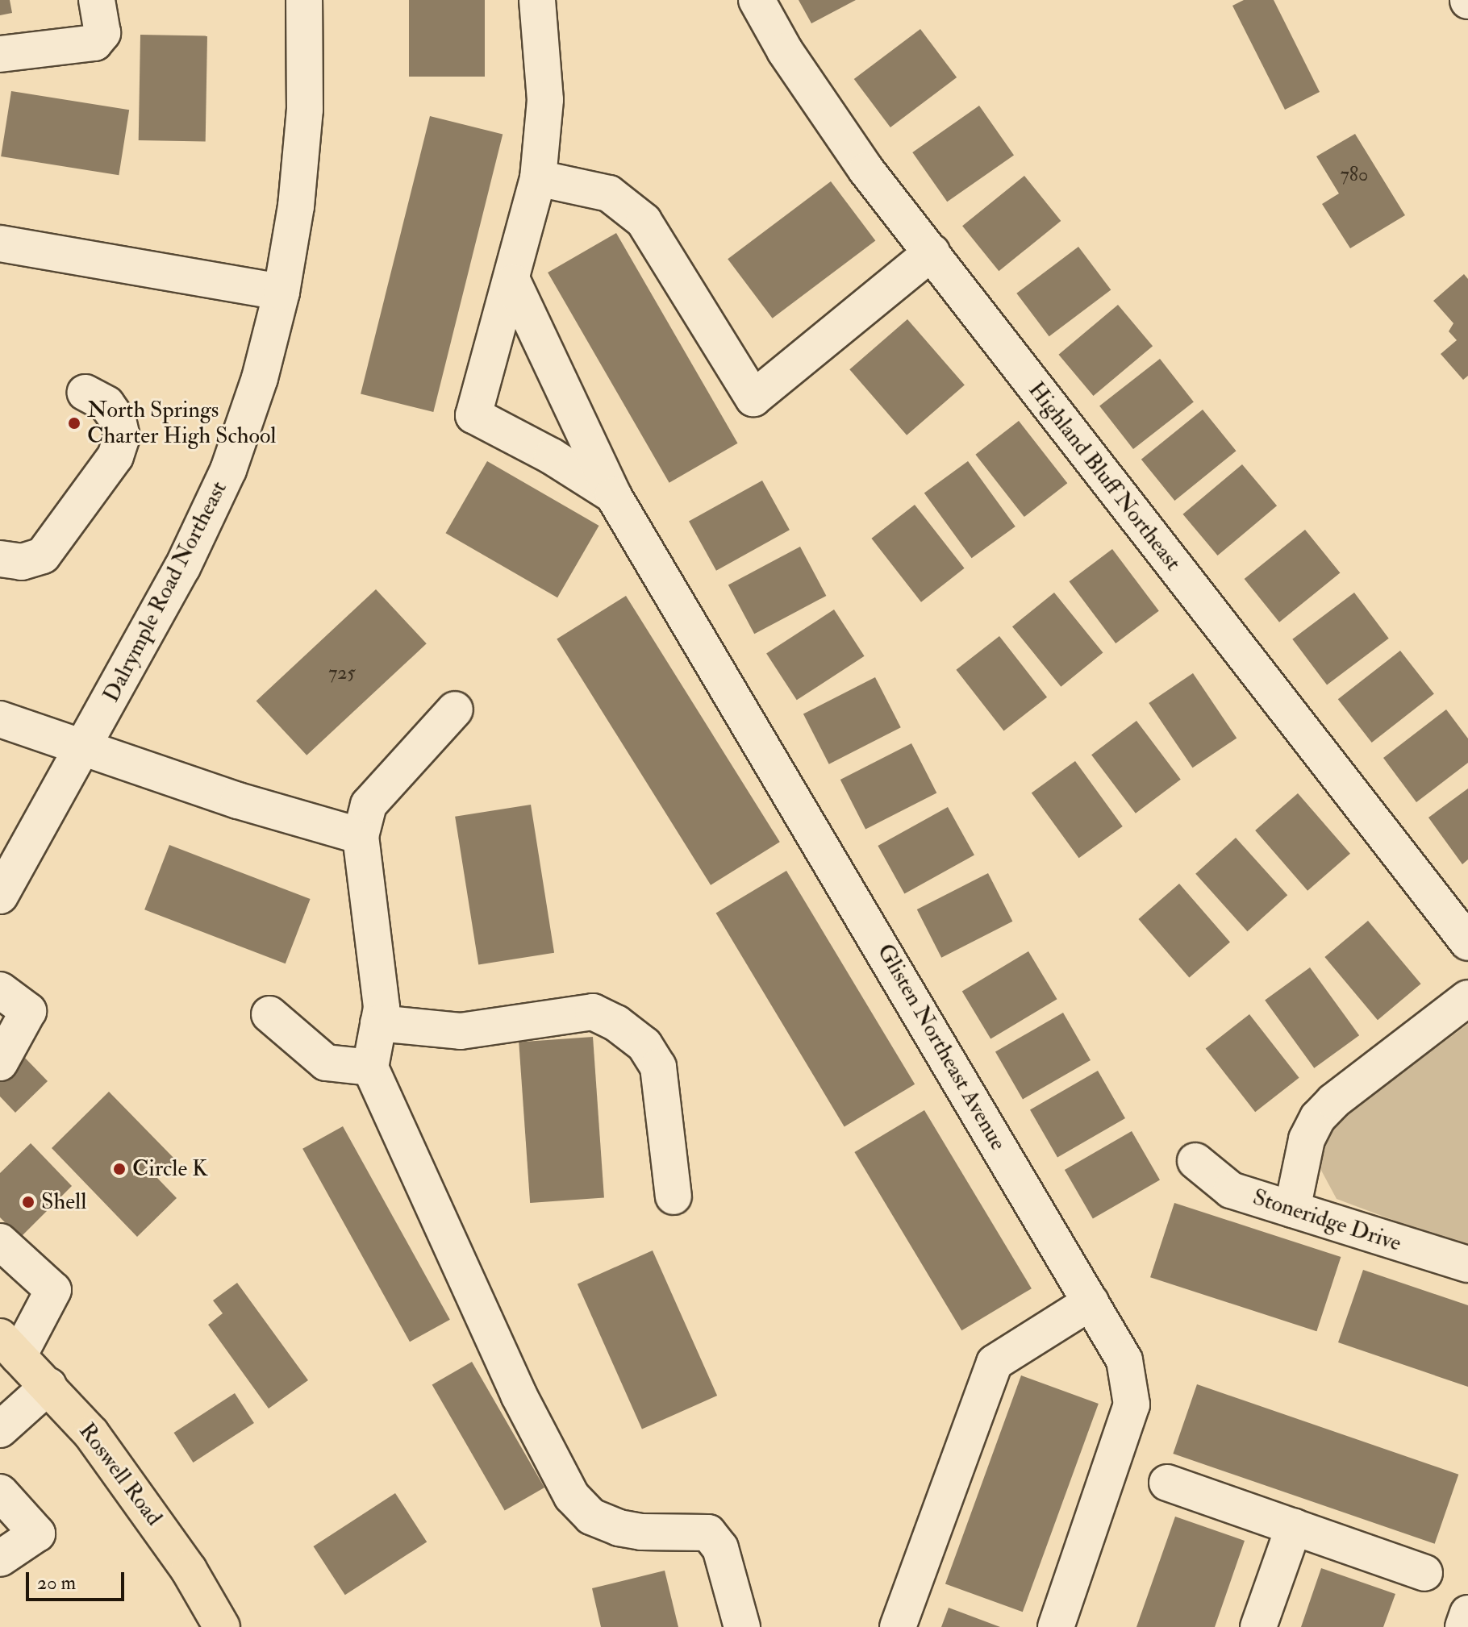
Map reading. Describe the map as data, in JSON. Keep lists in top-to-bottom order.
{
  "streets": {
    "main road": ["Roswell Road"],
    "street": [
      "Highland Bluff Northeast",
      "Dalrymple Road Northeast",
      "Glisten Northeast Avenue",
      "Stoneridge Drive"
    ]
  },
  "places": ["North Springs Charter High School", "Circle K", "Shell"],
  "house_numbers": ["780", "725"],
  "scale_bar": "20 m"
}
